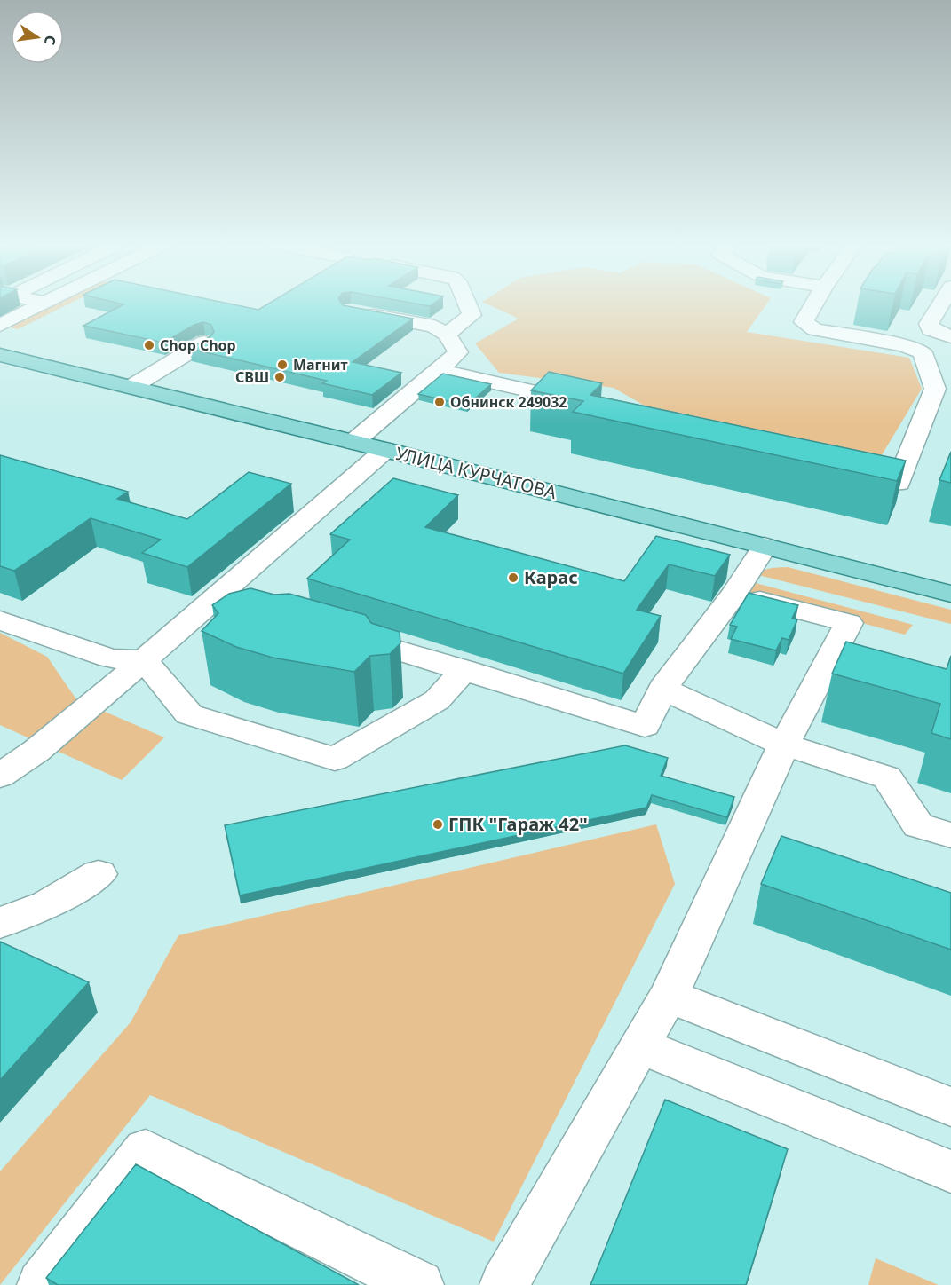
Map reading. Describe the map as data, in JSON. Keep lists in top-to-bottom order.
{
  "streets": {
    "main road": ["УЛИЦА КУРЧАТОВА"]
  },
  "places": [
    "Chop Chop",
    "Магнит",
    "СВШ",
    "Обнинск 249032",
    "Карас",
    "ГПК \"Гараж 42\""
  ],
  "north": "right"
}
